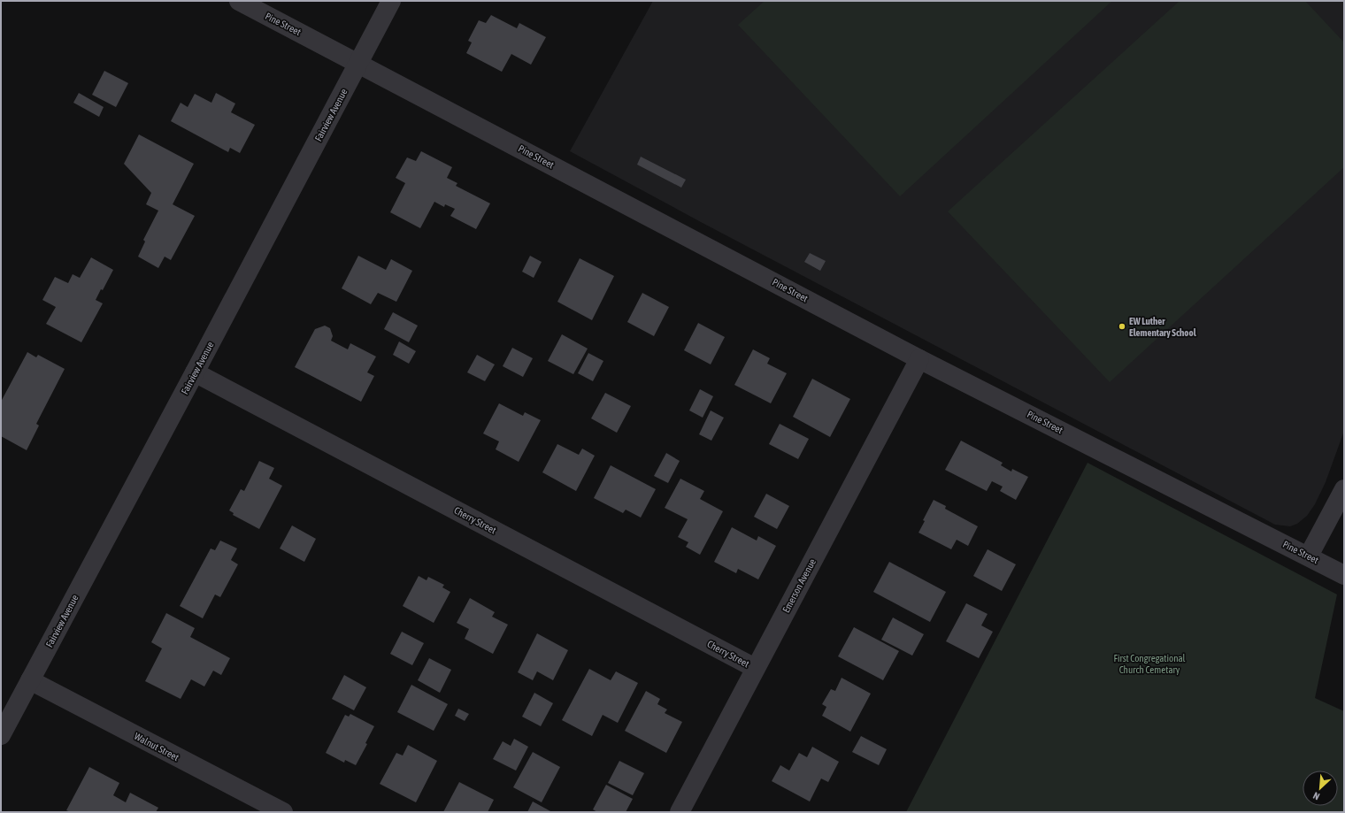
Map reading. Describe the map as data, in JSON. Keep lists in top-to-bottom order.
{
  "streets": {
    "street": [
      "Pine Street",
      "Fairview Avenue",
      "Cherry Street",
      "Emerson Avenue",
      "Walnut Street"
    ]
  },
  "crossings": [
    ["Pine Street", "Fairview Avenue"],
    ["Pine Street", "Emerson Avenue"],
    ["Fairview Avenue", "Cherry Street"],
    ["Fairview Avenue", "Walnut Street"],
    ["Cherry Street", "Emerson Avenue"]
  ],
  "parks": ["First Congregational Church Cemetary"],
  "places": ["EW Luther Elementary School"],
  "north": "bottom left"
}
